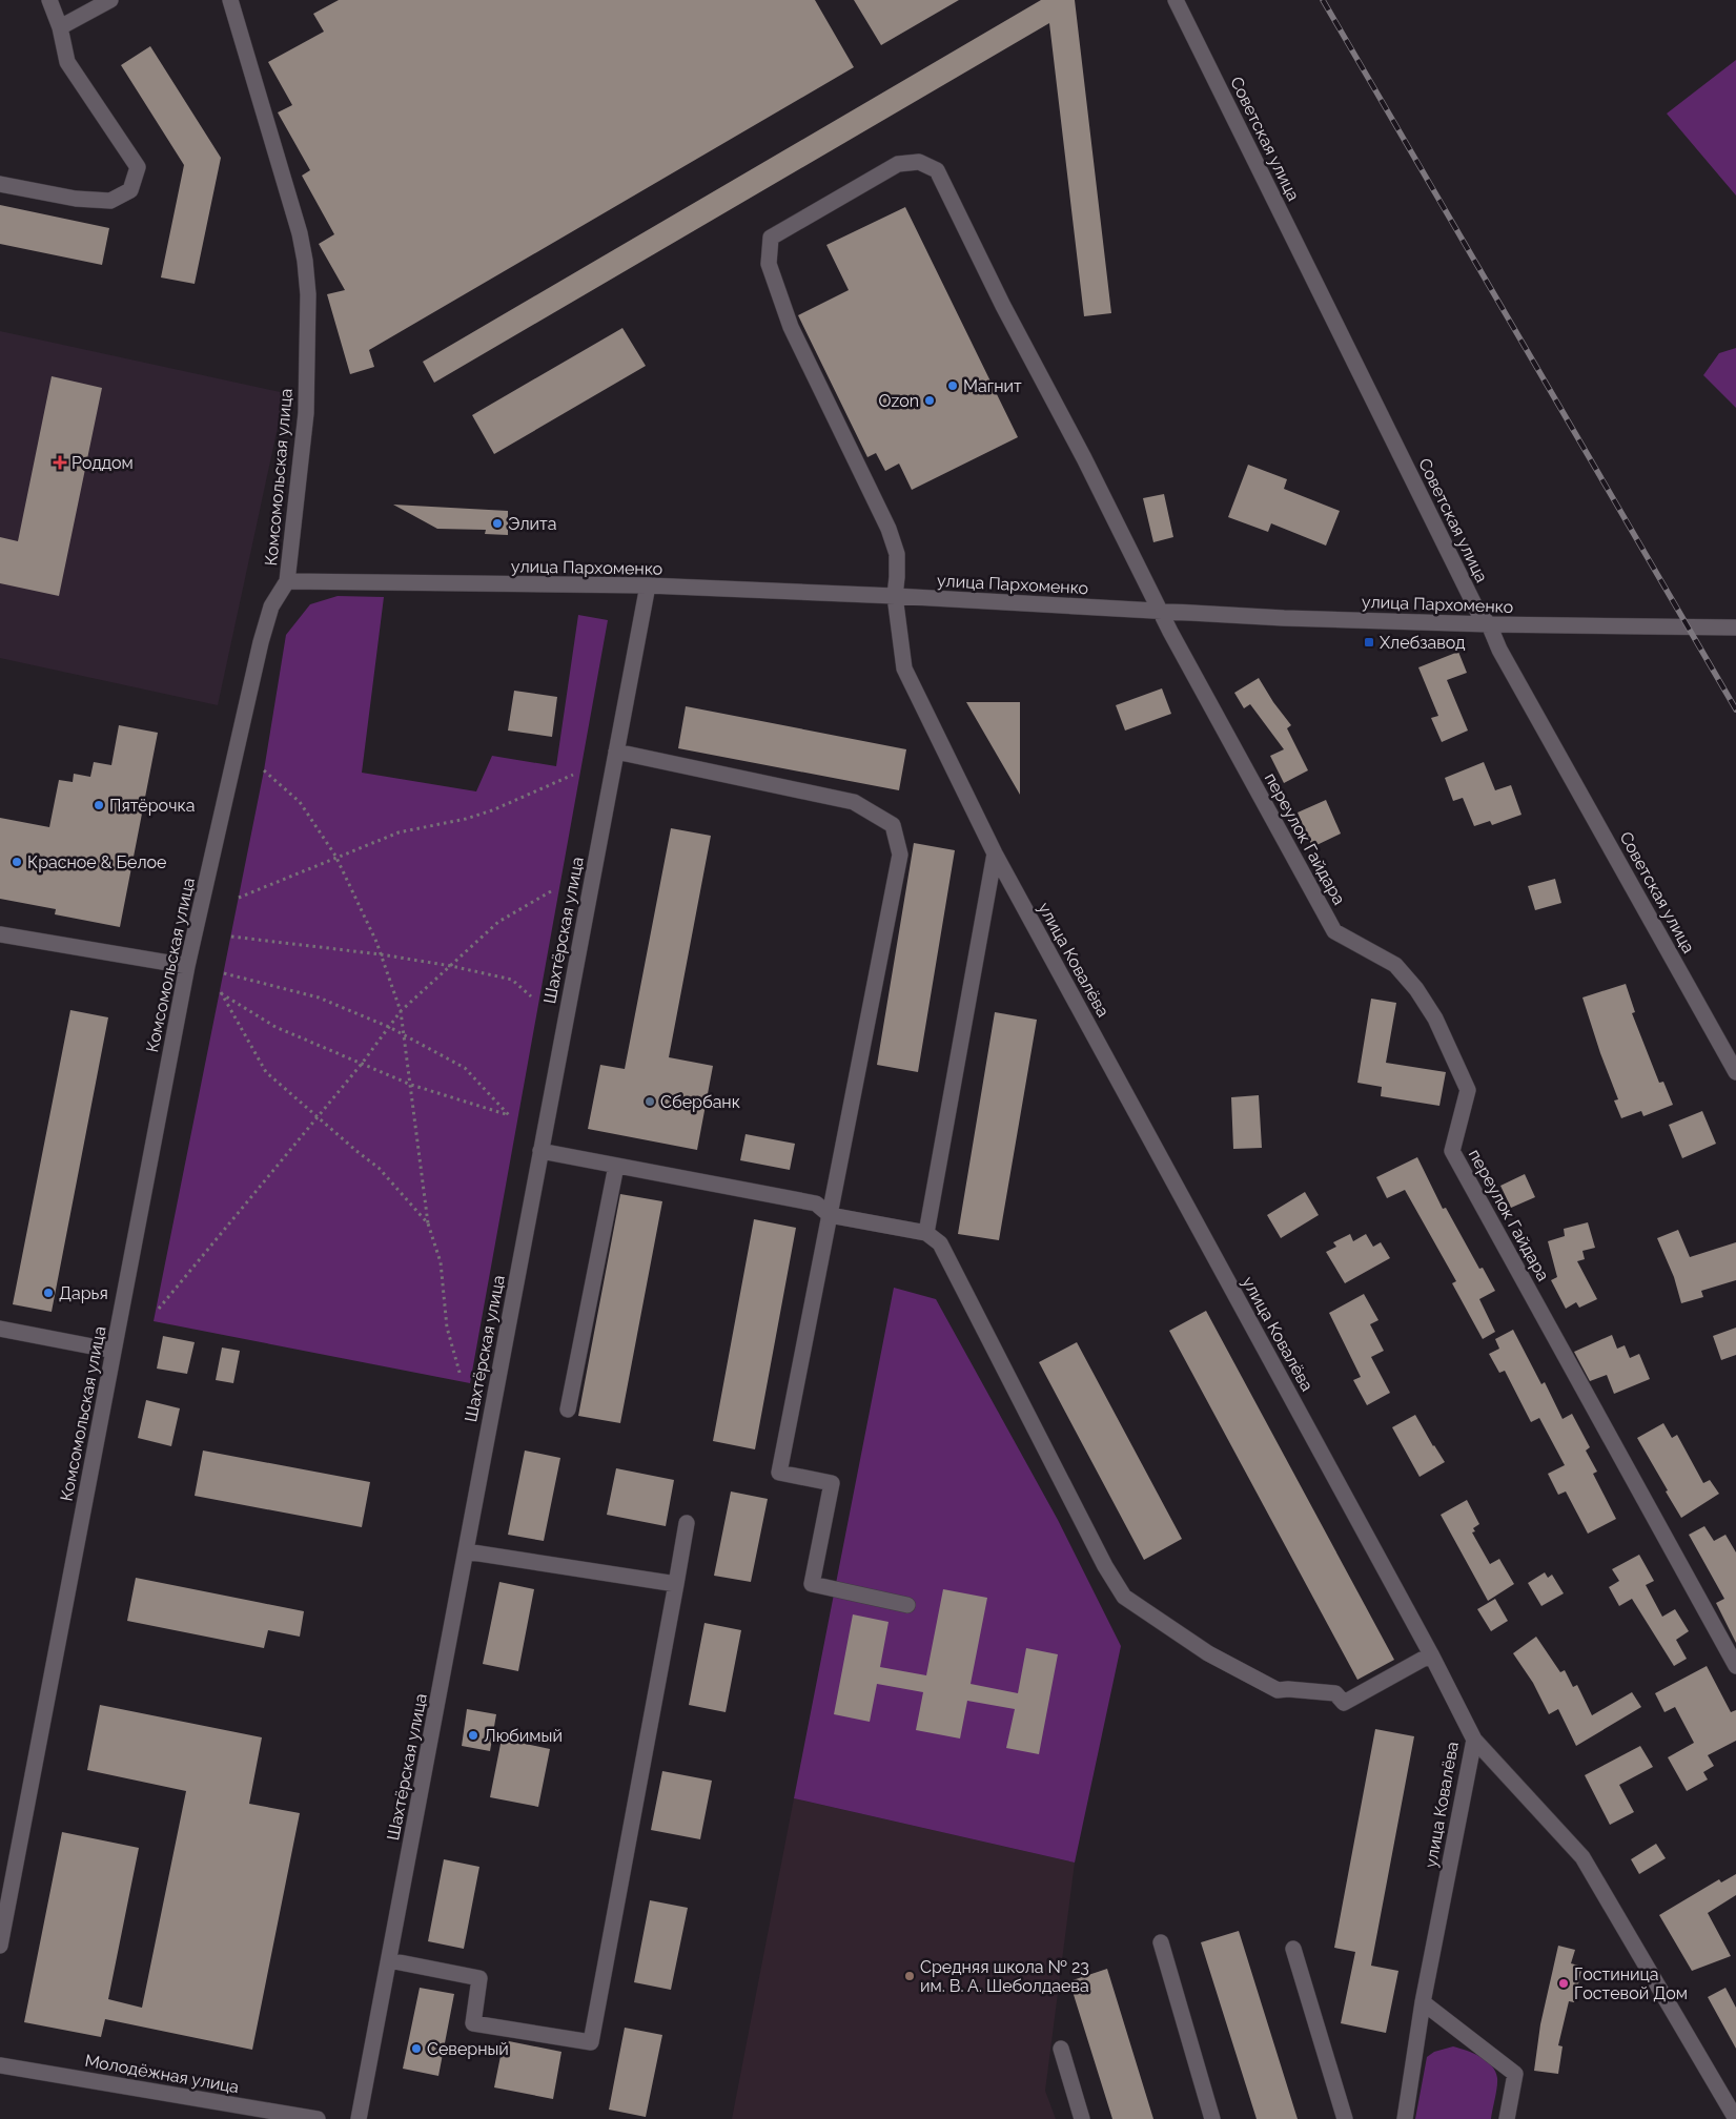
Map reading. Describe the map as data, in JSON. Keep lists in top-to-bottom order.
{
  "streets": {
    "street": [
      "Советская улица",
      "Комсомольская улица",
      "улица Пархоменко",
      "переулок Гайдара",
      "Шахтёрская улица",
      "улица Ковалёва",
      "Молодёжная улица"
    ]
  },
  "crossings": [
    ["Советская улица", "улица Пархоменко"],
    ["Комсомольская улица", "улица Пархоменко"],
    ["улица Пархоменко", "переулок Гайдара"],
    ["улица Пархоменко", "Шахтёрская улица"],
    ["улица Пархоменко", "улица Ковалёва"],
    ["переулок Гайдара", "улица Ковалёва"]
  ],
  "places": {
    "other": [
      "Магнит",
      "Ozon",
      "Элита",
      "Пятёрочка",
      "Красное & Белое",
      "Сбербанк",
      "Дарья",
      "Любимый",
      "Средняя школа № 23 им. В. А. Шеболдаева",
      "Гостиница Гостевой Дом",
      "Северный"
    ],
    "health": ["Роддом"],
    "transit": ["Хлебзавод"]
  }
}
